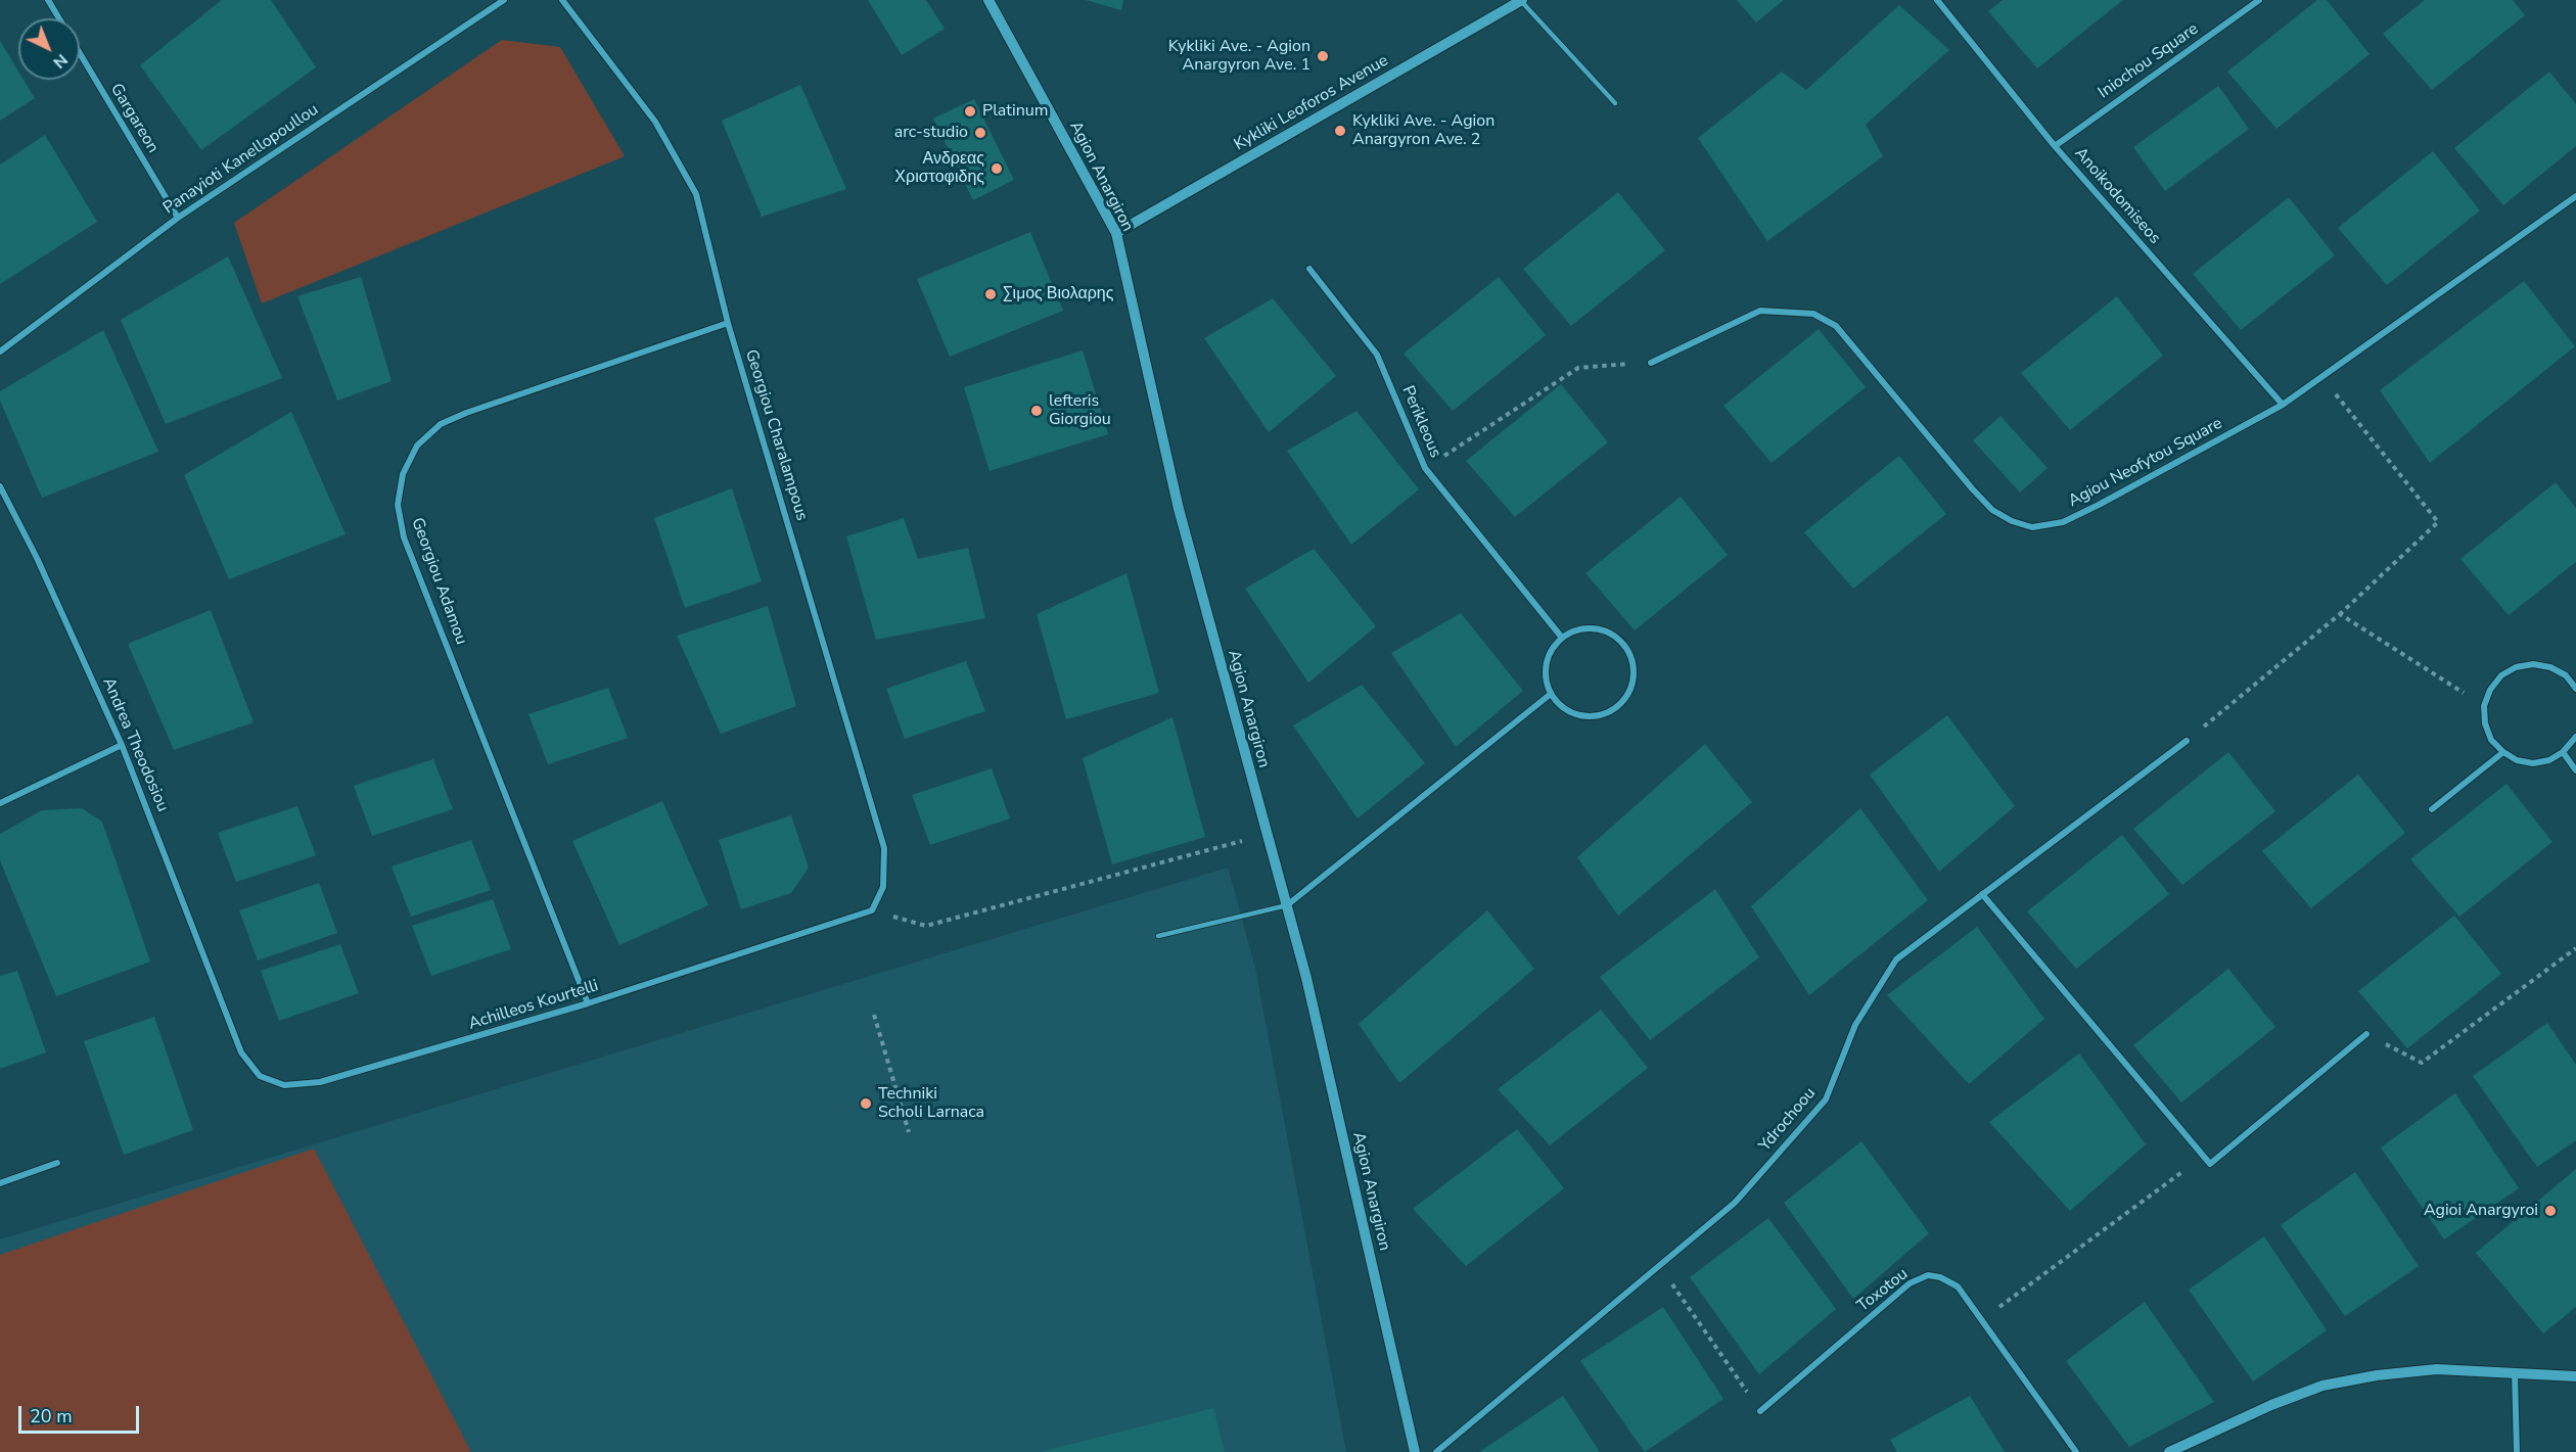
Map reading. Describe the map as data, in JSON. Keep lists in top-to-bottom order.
{
  "streets": {
    "street": [
      "Iniochou Square",
      "Kykliki Leoforos Avenue",
      "Gargareon",
      "Panayioti Kanellopoullou",
      "Agion Anargiron",
      "Anoikodomiseos",
      "Perikleous",
      "Georgiou Charalampous",
      "Agiou Neofytou Square",
      "Georgiou Adamou",
      "Andrea Theodosiou",
      "Achilleos Kourtelli",
      "Ydrochoou",
      "Toxotou"
    ]
  },
  "crossings": [
    ["Iniochou Square", "Anoikodomiseos"],
    ["Kykliki Leoforos Avenue", "Agion Anargiron"],
    ["Gargareon", "Panayioti Kanellopoullou"],
    ["Anoikodomiseos", "Agiou Neofytou Square"],
    ["Georgiou Charalampous", "Georgiou Adamou"],
    ["Georgiou Charalampous", "Achilleos Kourtelli"],
    ["Georgiou Adamou", "Achilleos Kourtelli"],
    ["Andrea Theodosiou", "Achilleos Kourtelli"]
  ],
  "places": [
    "Kykliki Ave. - Agion Anargyron Ave. 1",
    "Platinum",
    "Kykliki Ave. - Agion Anargyron Ave. 2",
    "arc-studio",
    "Ανδρεας Χριστοφιδης",
    "Σιμος Βιολαρης",
    "lefteris Giorgiou",
    "Techniki Scholi Larnaca",
    "Agioi Anargyroi"
  ],
  "scale_bar": "20 m",
  "north": "bottom right"
}
